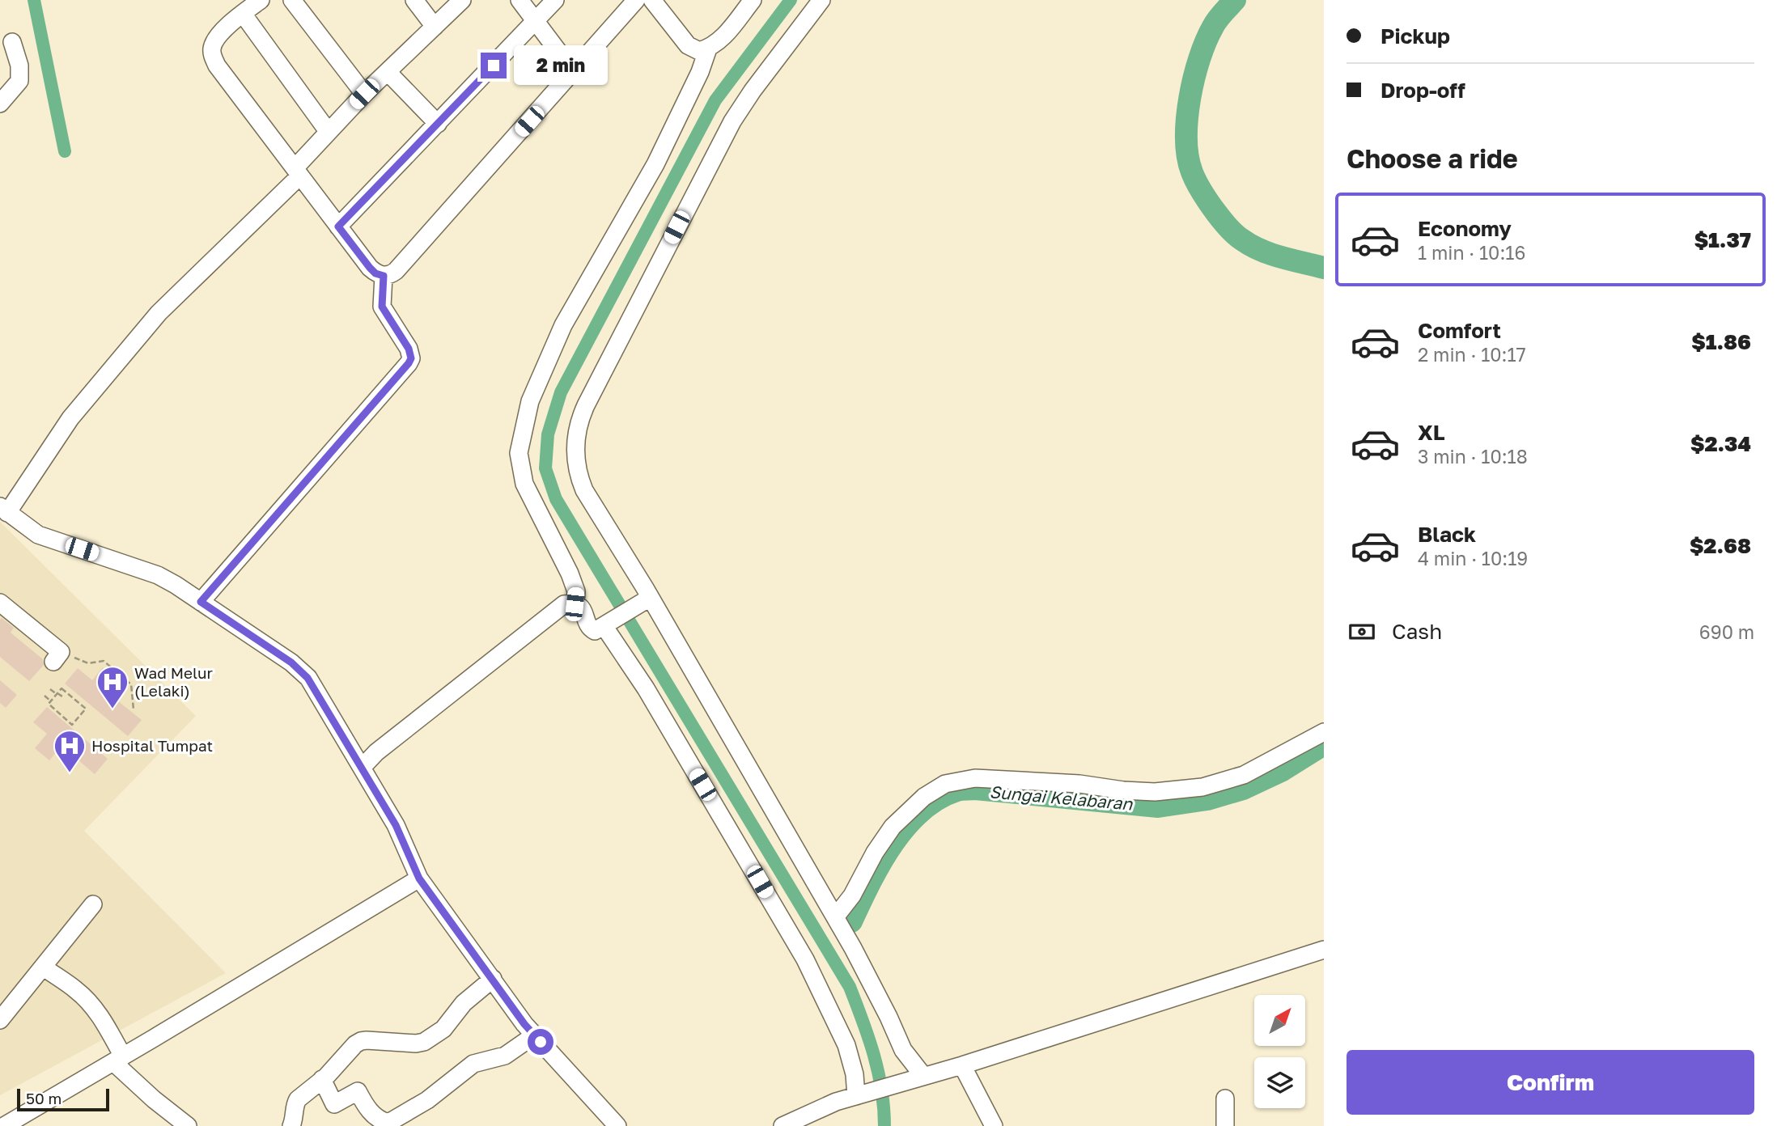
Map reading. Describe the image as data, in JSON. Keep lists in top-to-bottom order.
{
  "water": ["Sungai Kelabaran"],
  "places": {
    "hospital": ["Wad Melur (Lelaki)", "Hospital Tumpat"]
  },
  "scale_bar": "50 m",
  "north": "top right",
  "page": {
    "banner": ["Pickup", "Drop-off"],
    "bubble": "2 min",
    "heading": "Choose a ride",
    "list": [
      {
        "name": "Economy",
        "note": "1 min · 10:16",
        "value": "$1.37"
      },
      {
        "name": "Comfort",
        "note": "2 min · 10:17",
        "value": "$1.86"
      },
      {
        "name": "XL",
        "note": "3 min · 10:18",
        "value": "$2.34"
      },
      {
        "name": "Black",
        "note": "4 min · 10:19",
        "value": "$2.68"
      }
    ],
    "pay": ["Cash", "690 m"],
    "buttons": "Confirm",
    "scale": "50 m"
  }
}
